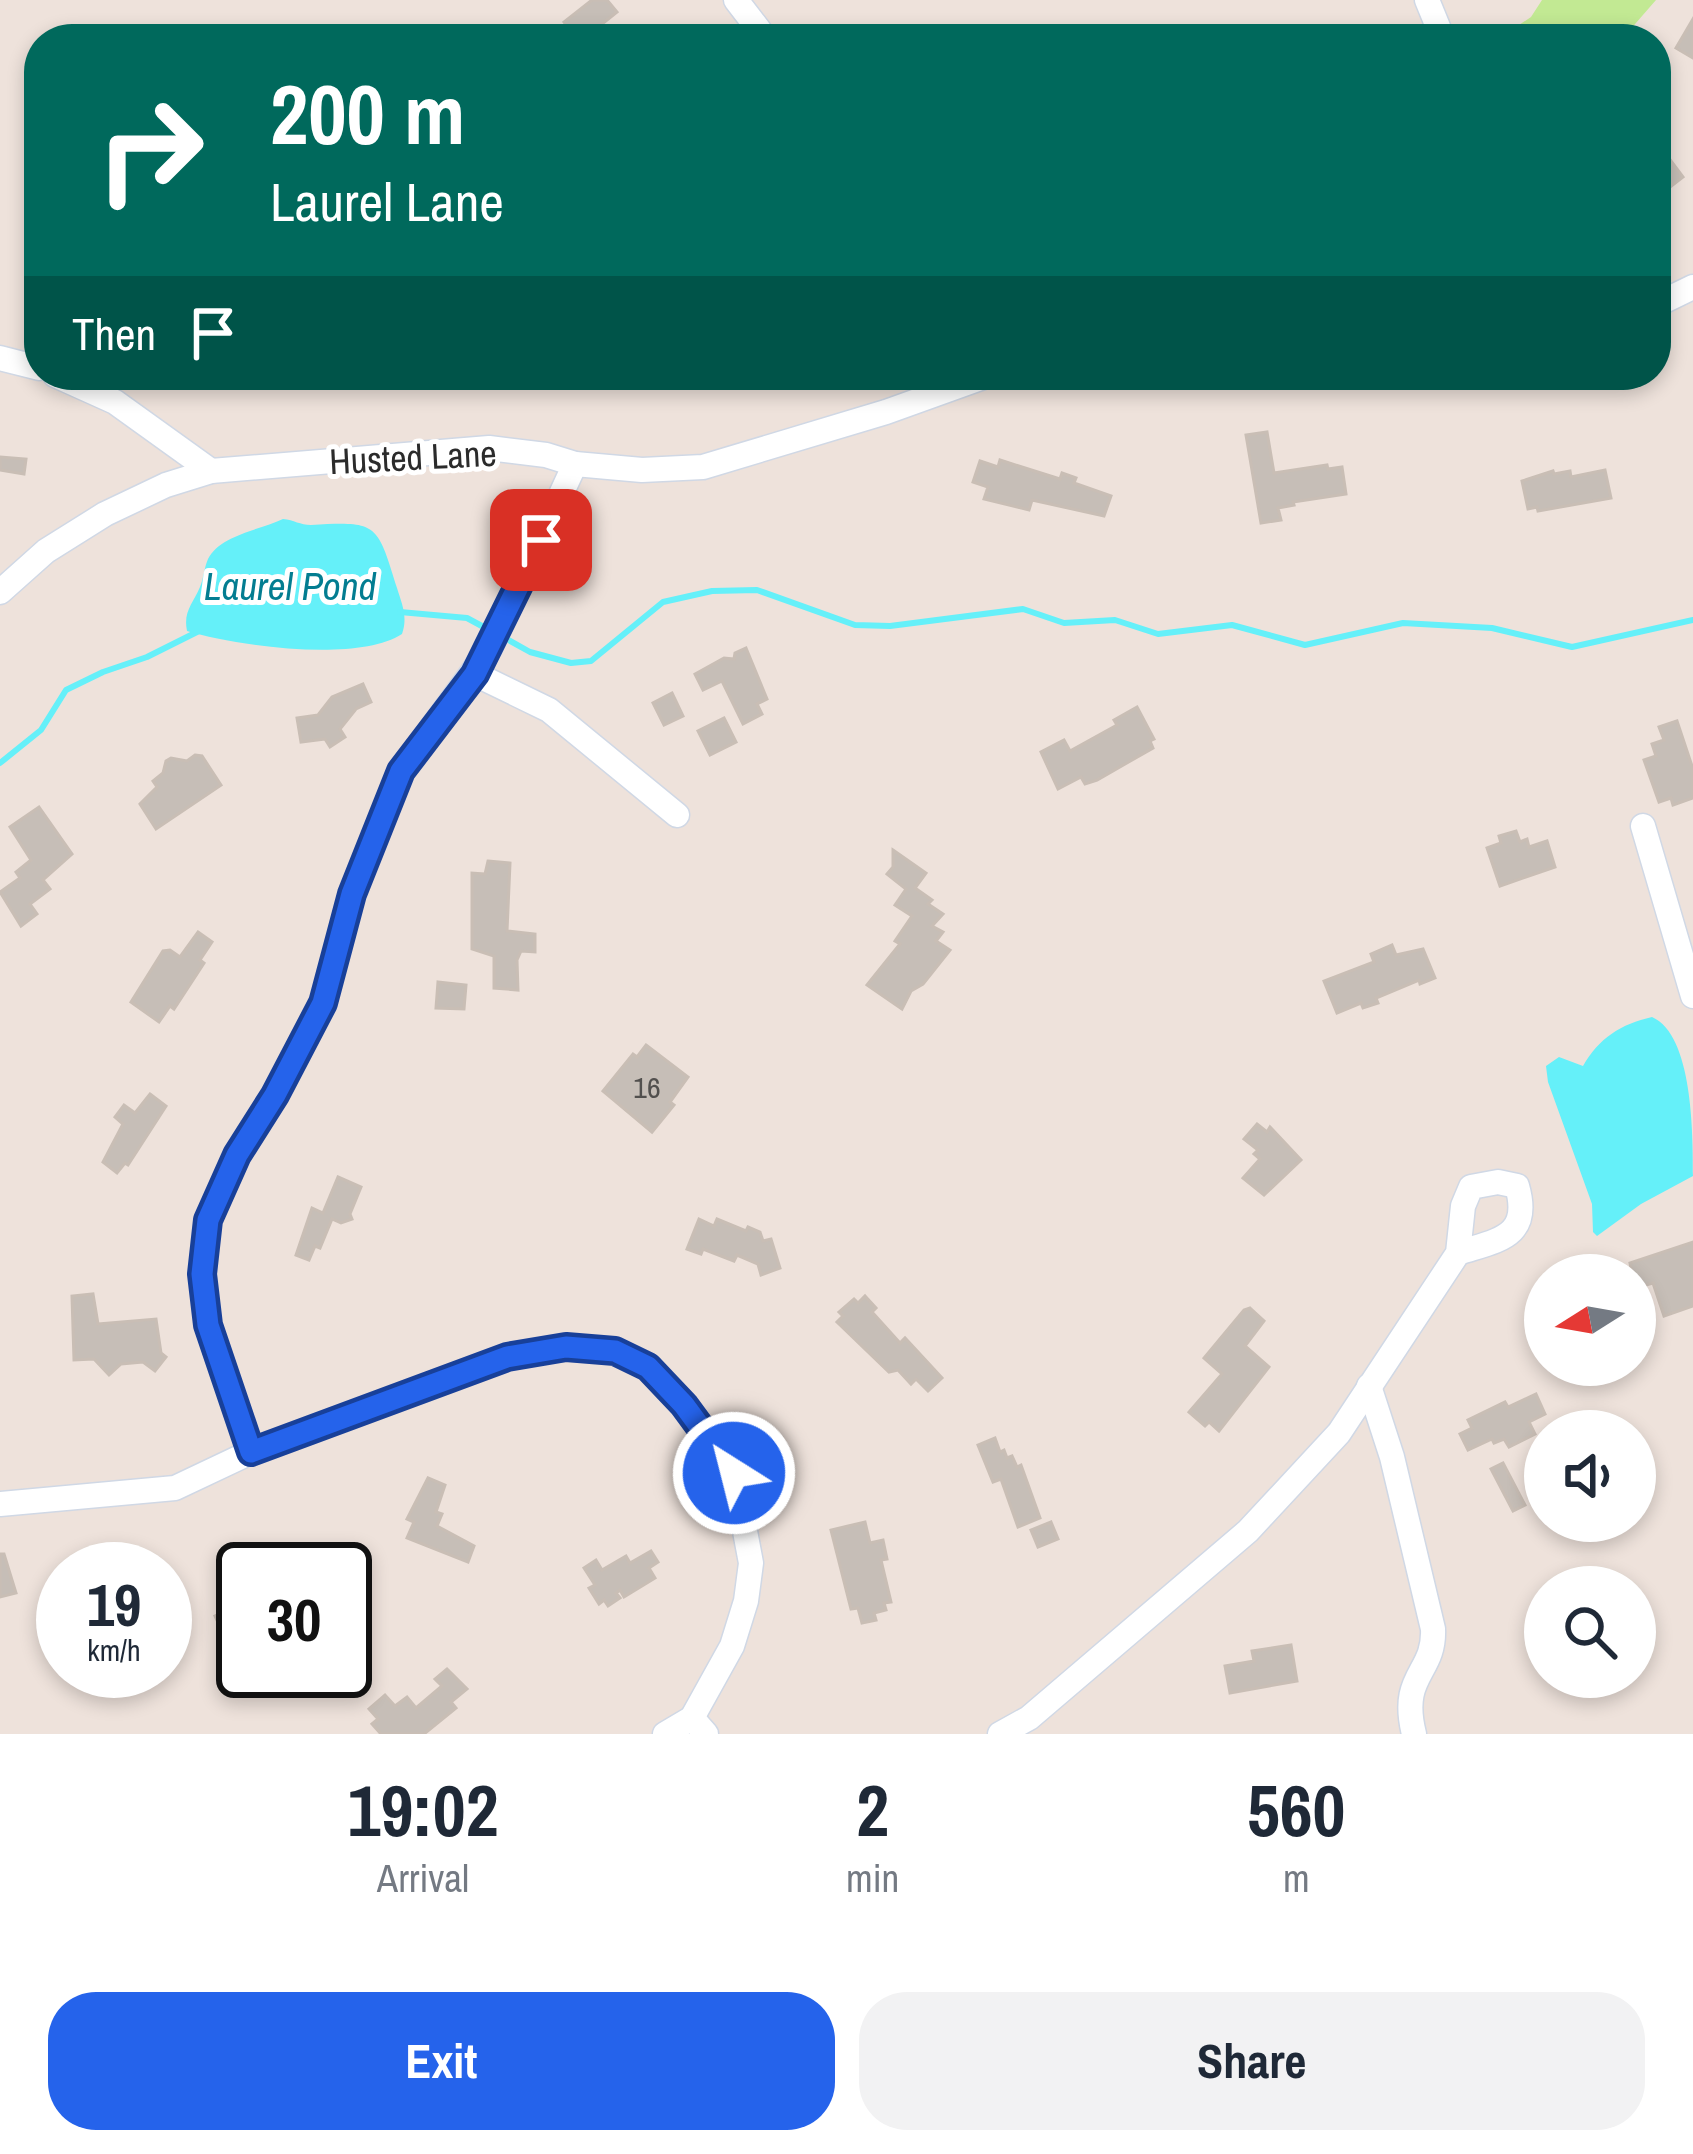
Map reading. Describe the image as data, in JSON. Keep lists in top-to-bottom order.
{
  "streets": {
    "street": ["Husted Lane"]
  },
  "water": ["Laurel Pond"],
  "house_numbers": ["16"],
  "north": "left",
  "page": {
    "turn": ["200 m", "Laurel Lane"],
    "then": "Then",
    "speed": "19 km/h",
    "limit": "30",
    "eta": [
      "19:02",
      "Arrival",
      "2",
      "min",
      "560",
      "m"
    ],
    "buttons": ["Exit", "Share"]
  }
}
